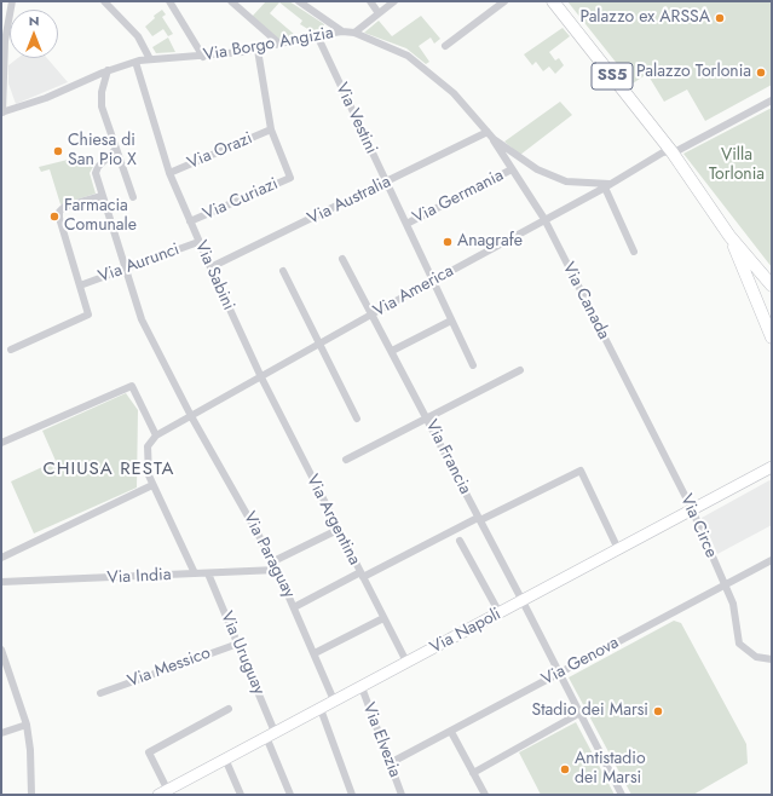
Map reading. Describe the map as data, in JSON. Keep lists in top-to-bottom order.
{
  "streets": {
    "main road": ["SS5", "Via Napoli"],
    "street": [
      "Via Borgo Angizia",
      "Via Vestini",
      "Via Orazi",
      "Via Germania",
      "Via Curiazi",
      "Via Australia",
      "Via Aurunci",
      "Via Sabini",
      "Via America",
      "Via Canada",
      "Via Francia",
      "Via Argentina",
      "Via Circe",
      "Via Paraguay",
      "Via India",
      "Via Uruguay",
      "Via Genova",
      "Via Messico",
      "Via Elvezia"
    ]
  },
  "crossings": [
    ["Via Borgo Angizia", "Via Vestini"],
    ["Via Borgo Angizia", "Via Australia"],
    ["Via Borgo Angizia", "Via Sabini"],
    ["Via Borgo Angizia", "Via America"],
    ["Via Borgo Angizia", "Via Canada"],
    ["SS5", "Via America"],
    ["Via Vestini", "Via Germania"],
    ["Via Vestini", "Via Australia"],
    ["Via Vestini", "Via America"],
    ["Via Orazi", "Via Curiazi"],
    ["Via Orazi", "Via Sabini"],
    ["Via Germania", "Via Canada"],
    ["Via Curiazi", "Via Sabini"],
    ["Via Australia", "Via Sabini"],
    ["Via Aurunci", "Via Sabini"],
    ["Via Aurunci", "Via Paraguay"],
    ["Via Sabini", "Via America"],
    ["Via Sabini", "Via Argentina"],
    ["Via America", "Via Canada"],
    ["Via America", "Via Francia"],
    ["Via America", "Via Argentina"],
    ["Via America", "Via Paraguay"],
    ["Via Canada", "Via Circe"],
    ["Via Francia", "Via Napoli"],
    ["Via Francia", "Via Genova"],
    ["Via Argentina", "Via Napoli"],
    ["Via Circe", "Via Napoli"],
    ["Via Circe", "Via Genova"],
    ["Via Paraguay", "Via India"],
    ["Via Paraguay", "Via Napoli"],
    ["Via India", "Via Uruguay"],
    ["Via Napoli", "Via Uruguay"],
    ["Via Napoli", "Via Elvezia"],
    ["Via Uruguay", "Via Messico"],
    ["Via Genova", "Via Elvezia"]
  ],
  "districts": ["CHIUSA RESTA"],
  "parks": ["Villa Torlonia"],
  "places": [
    "Palazzo ex ARSSA",
    "Palazzo Torlonia",
    "Chiesa di San Pio X",
    "Farmacia Comunale",
    "Anagrafe",
    "Stadio dei Marsi",
    "Antistadio dei Marsi"
  ],
  "north": "top"
}
